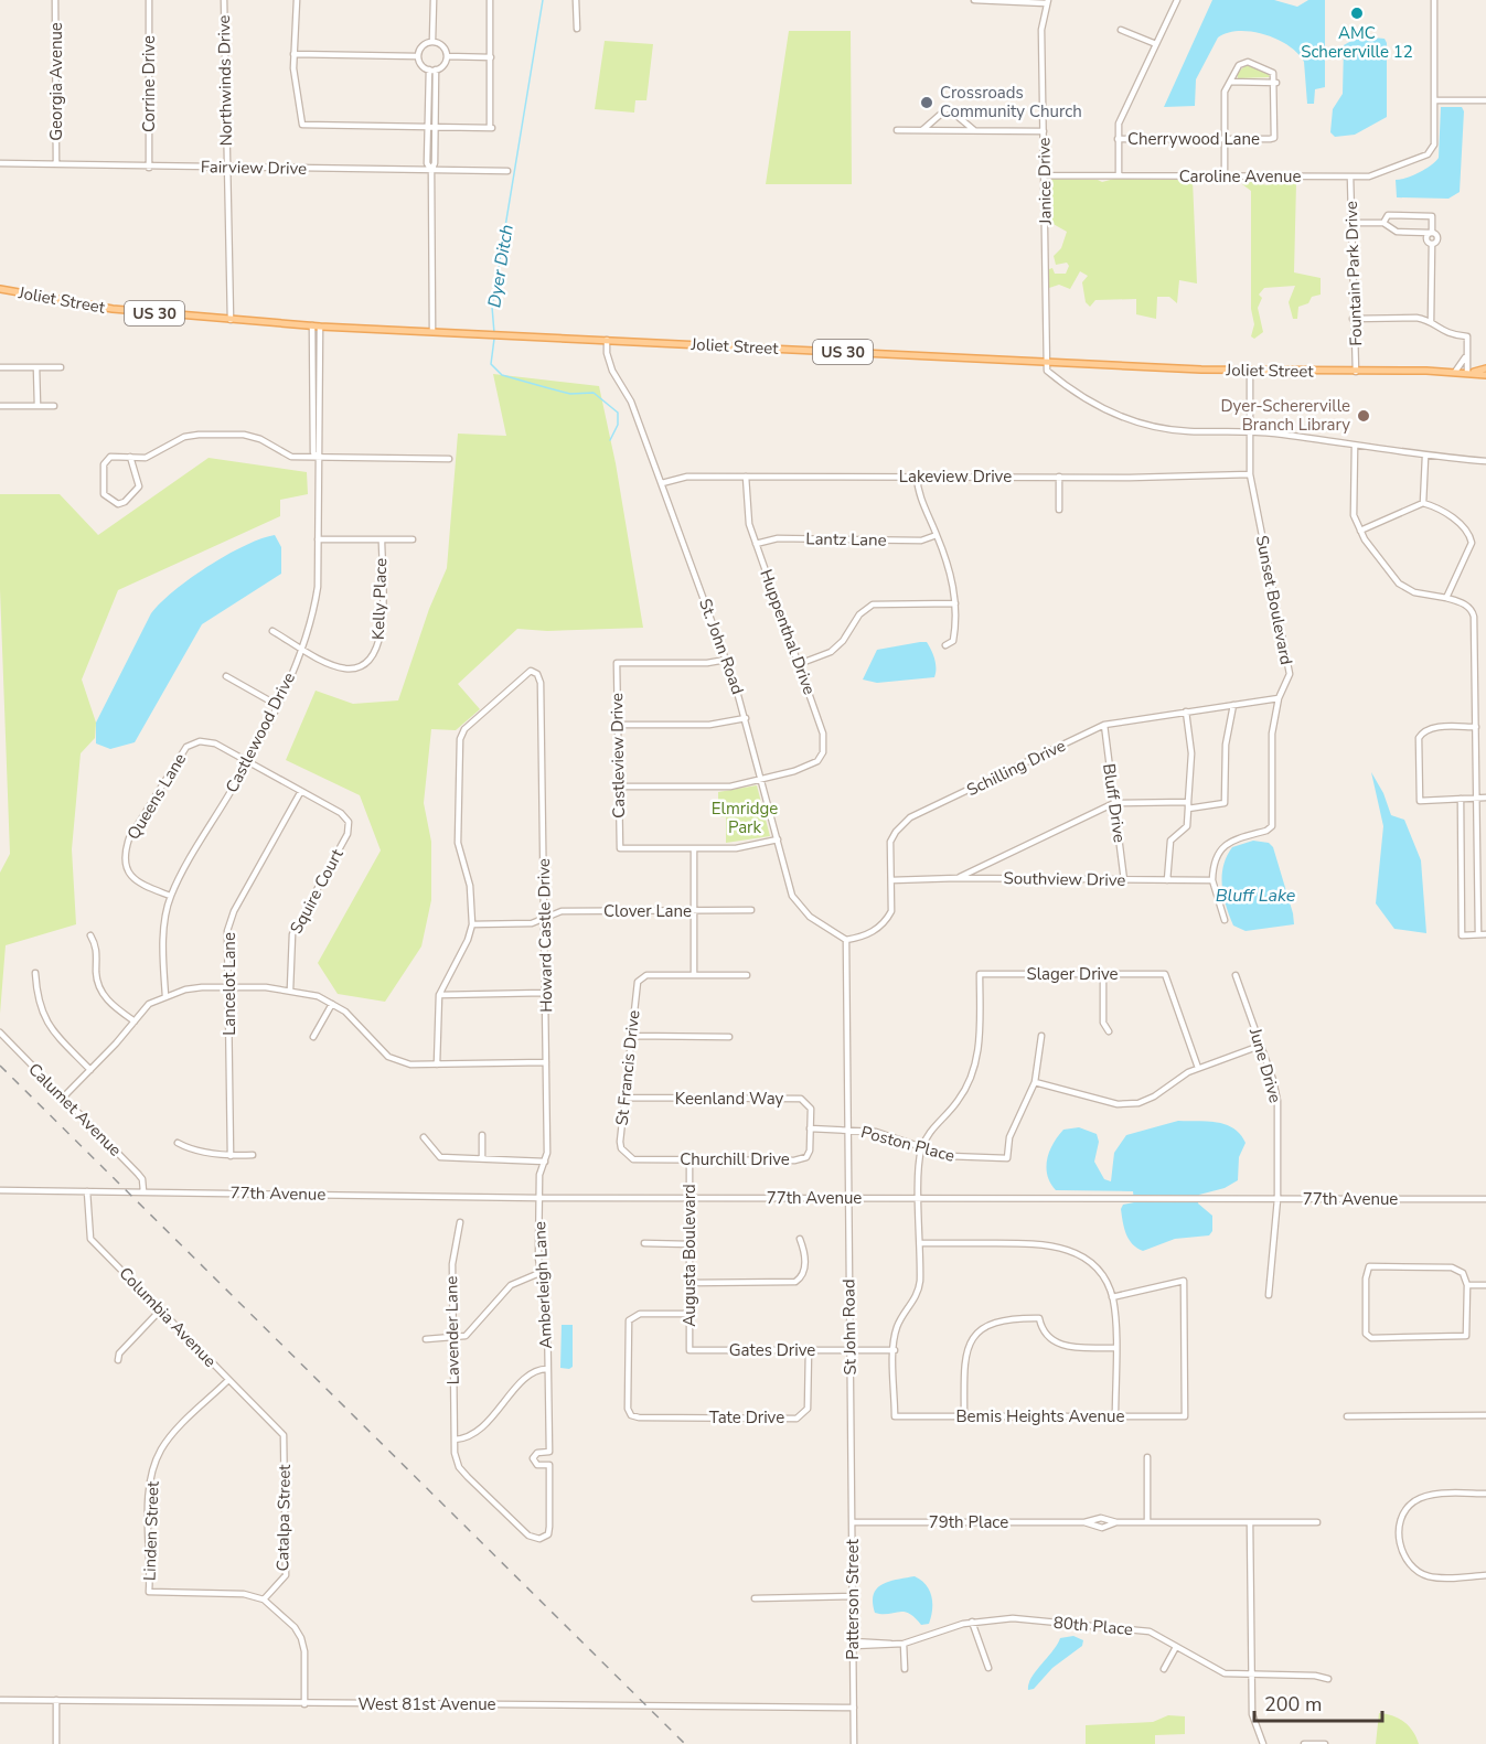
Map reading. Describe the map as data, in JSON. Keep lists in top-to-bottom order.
{
  "streets": {
    "main road": ["Joliet Street", "US 30"],
    "street": [
      "Northwinds Drive",
      "Georgia Avenue",
      "Corrine Drive",
      "Cherrywood Lane",
      "Fairview Drive",
      "Caroline Avenue",
      "Janice Drive",
      "Fountain Park Drive",
      "Lakeview Drive",
      "Lantz Lane",
      "Kelly Place",
      "Sunset Boulevard",
      "Huppenthal Drive",
      "St. John Road",
      "Castlewood Drive",
      "Castleview Drive",
      "Schilling Drive",
      "Queens Lane",
      "Bluff Drive",
      "Southview Drive",
      "Squire Court",
      "Clover Lane",
      "Howard Castle Drive",
      "Slager Drive",
      "Lancelot Lane",
      "June Drive",
      "St Francis Drive",
      "Keenland Way",
      "Calumet Avenue",
      "Poston Place",
      "Churchill Drive",
      "77th Avenue",
      "Augusta Boulevard",
      "Amberleigh Lane",
      "Columbia Avenue",
      "St John Road",
      "Lavender Lane",
      "Gates Drive",
      "Bemis Heights Avenue",
      "Tate Drive",
      "Catalpa Street",
      "79th Place",
      "Linden Street",
      "Patterson Street",
      "80th Place",
      "West 81st Avenue"
    ]
  },
  "crossings": [
    ["Northwinds Drive", "Fairview Drive"],
    ["Northwinds Drive", "Joliet Street"],
    ["Georgia Avenue", "Fairview Drive"],
    ["Corrine Drive", "Fairview Drive"],
    ["Caroline Avenue", "Janice Drive"],
    ["Caroline Avenue", "Fountain Park Drive"],
    ["Janice Drive", "Joliet Street"],
    ["Fountain Park Drive", "Joliet Street"],
    ["Joliet Street", "US 30"],
    ["Joliet Street", "Sunset Boulevard"],
    ["Joliet Street", "St. John Road"],
    ["Joliet Street", "Castlewood Drive"],
    ["Lakeview Drive", "Sunset Boulevard"],
    ["Lakeview Drive", "Huppenthal Drive"],
    ["Lakeview Drive", "St. John Road"],
    ["Lantz Lane", "Huppenthal Drive"],
    ["Kelly Place", "Castlewood Drive"],
    ["Sunset Boulevard", "Schilling Drive"],
    ["Sunset Boulevard", "Southview Drive"],
    ["Huppenthal Drive", "St. John Road"],
    ["Huppenthal Drive", "Castleview Drive"],
    ["St. John Road", "Castleview Drive"],
    ["St. John Road", "Schilling Drive"],
    ["Castlewood Drive", "Queens Lane"],
    ["Schilling Drive", "Bluff Drive"],
    ["Schilling Drive", "Southview Drive"],
    ["Queens Lane", "Squire Court"],
    ["Queens Lane", "Lancelot Lane"],
    ["Bluff Drive", "Southview Drive"],
    ["Clover Lane", "Howard Castle Drive"],
    ["Howard Castle Drive", "77th Avenue"],
    ["Howard Castle Drive", "Amberleigh Lane"],
    ["Slager Drive", "Poston Place"],
    ["June Drive", "77th Avenue"],
    ["St Francis Drive", "Keenland Way"],
    ["St Francis Drive", "Churchill Drive"],
    ["Keenland Way", "Poston Place"],
    ["Keenland Way", "Churchill Drive"],
    ["Calumet Avenue", "77th Avenue"],
    ["Poston Place", "Churchill Drive"],
    ["Poston Place", "St John Road"],
    ["Churchill Drive", "Augusta Boulevard"],
    ["77th Avenue", "Augusta Boulevard"],
    ["77th Avenue", "Amberleigh Lane"],
    ["77th Avenue", "Columbia Avenue"],
    ["77th Avenue", "St John Road"],
    ["Augusta Boulevard", "Gates Drive"],
    ["Augusta Boulevard", "Tate Drive"],
    ["Amberleigh Lane", "Lavender Lane"],
    ["Columbia Avenue", "Catalpa Street"],
    ["Columbia Avenue", "Linden Street"],
    ["St John Road", "Gates Drive"],
    ["St John Road", "Patterson Street"],
    ["Gates Drive", "Bemis Heights Avenue"],
    ["Gates Drive", "Tate Drive"],
    ["Catalpa Street", "Linden Street"],
    ["79th Place", "Patterson Street"],
    ["Patterson Street", "80th Place"],
    ["Patterson Street", "West 81st Avenue"]
  ],
  "water": ["Dyer Ditch", "Bluff Lake"],
  "parks": ["Elmridge Park"],
  "places": ["AMC Schererville 12", "Crossroads Community Church", "Dyer-Schererville Branch Library"],
  "scale_bar": "200 m"
}
